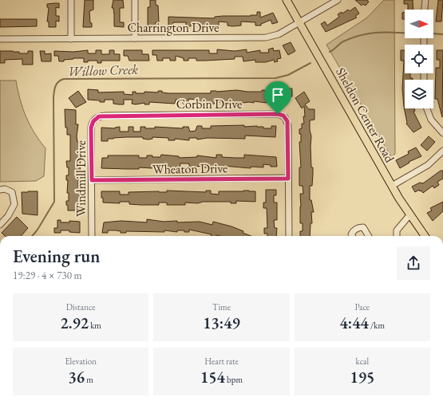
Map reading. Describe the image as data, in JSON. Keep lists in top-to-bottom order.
{
  "streets": {
    "main road": ["Sheldon Center Road"],
    "street": [
      "Charrington Drive",
      "Corbin Drive",
      "Wheaton Drive",
      "Windmill Drive"
    ]
  },
  "crossings": [
    ["Charrington Drive", "Sheldon Center Road"],
    ["Corbin Drive", "Wheaton Drive"],
    ["Corbin Drive", "Windmill Drive"],
    ["Wheaton Drive", "Windmill Drive"]
  ],
  "water": ["Willow Creek"],
  "north": "right",
  "page": {
    "heading": ["Evening run", "19:29 · 4 × 730 m"],
    "stats": [
      ["Distance", "2.92 km"],
      ["Time", "13:49"],
      ["Pace", "4:44 /km"],
      ["Elevation", "36 m"],
      ["Heart rate", "154 bpm"],
      ["kcal", "195"]
    ]
  }
}
